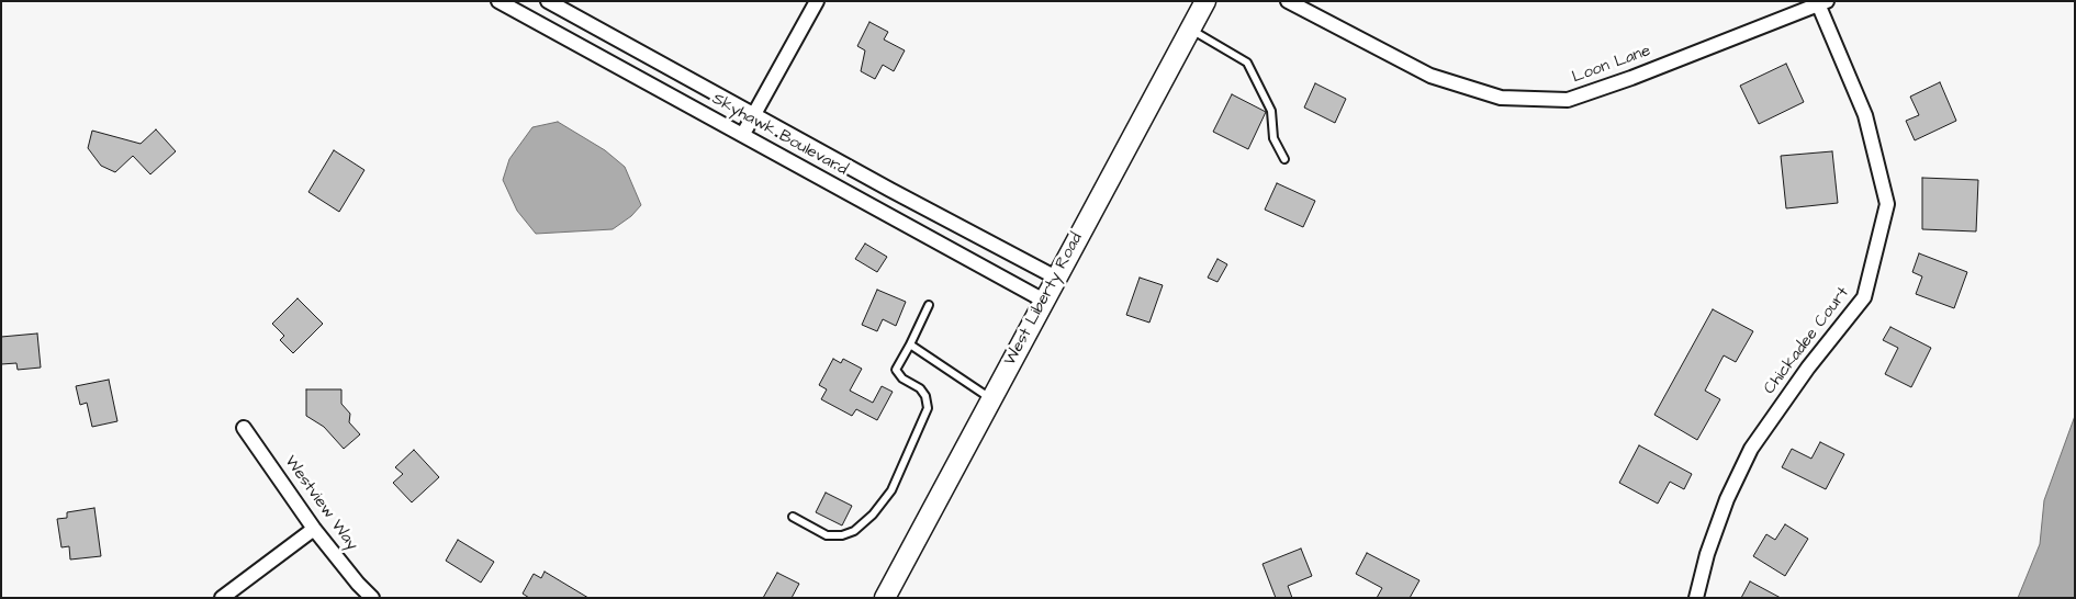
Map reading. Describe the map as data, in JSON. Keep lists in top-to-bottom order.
{
  "streets": {
    "main road": ["West Liberty Road"],
    "street": [
      "Loon Lane",
      "Skyhawk Boulevard",
      "Chickadee Court",
      "Westview Way"
    ]
  },
  "crossings": [
    ["Loon Lane", "Chickadee Court"],
    ["Skyhawk Boulevard", "West Liberty Road"]
  ]
}
